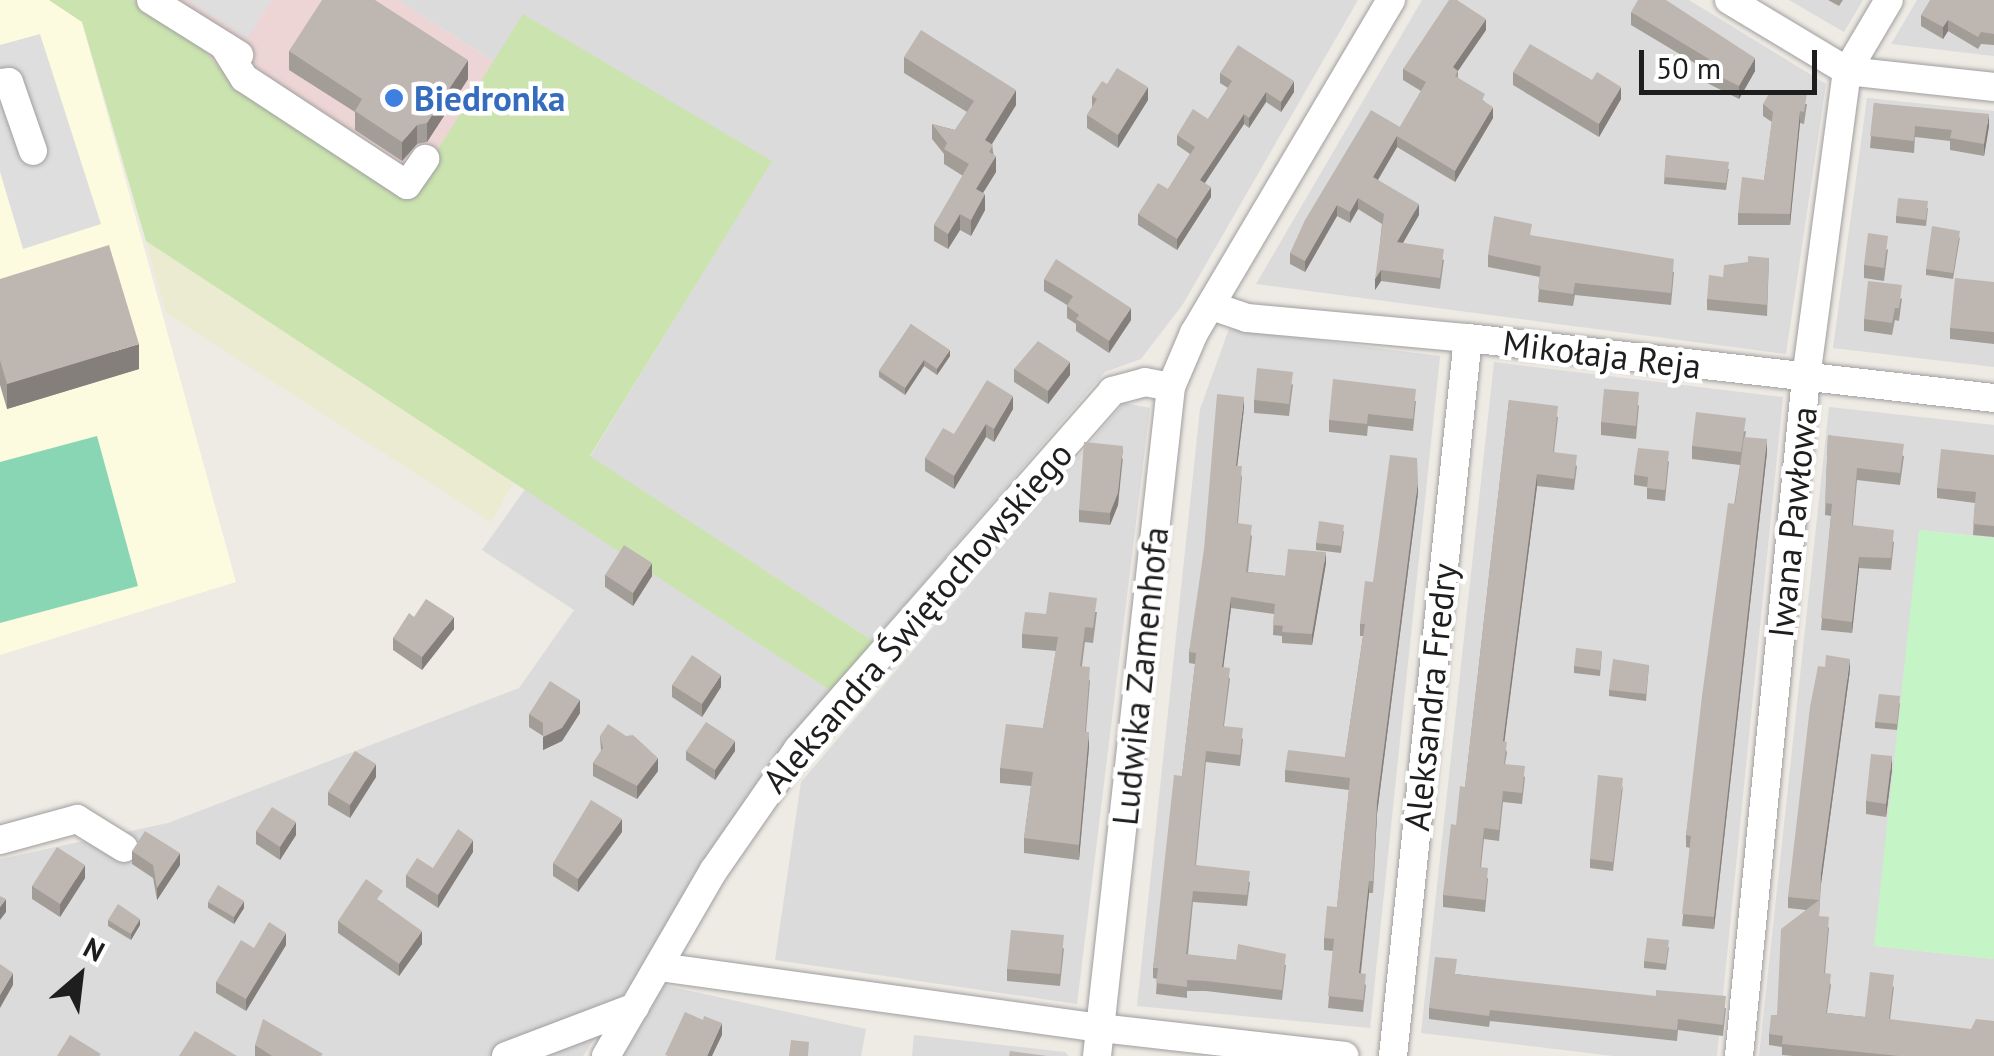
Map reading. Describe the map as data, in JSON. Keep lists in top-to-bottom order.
{
  "streets": {
    "street": [
      "Mikołaja Reja",
      "Iwana Pawłowa",
      "Aleksandra Świętochowskiego",
      "Ludwika Zamenhofa",
      "Aleksandra Fredry"
    ]
  },
  "crossings": [
    ["Mikołaja Reja", "Iwana Pawłowa"],
    ["Mikołaja Reja", "Ludwika Zamenhofa"],
    ["Mikołaja Reja", "Aleksandra Fredry"],
    ["Aleksandra Świętochowskiego", "Ludwika Zamenhofa"]
  ],
  "places": ["Biedronka"],
  "scale_bar": "50 m",
  "north": "top right"
}
